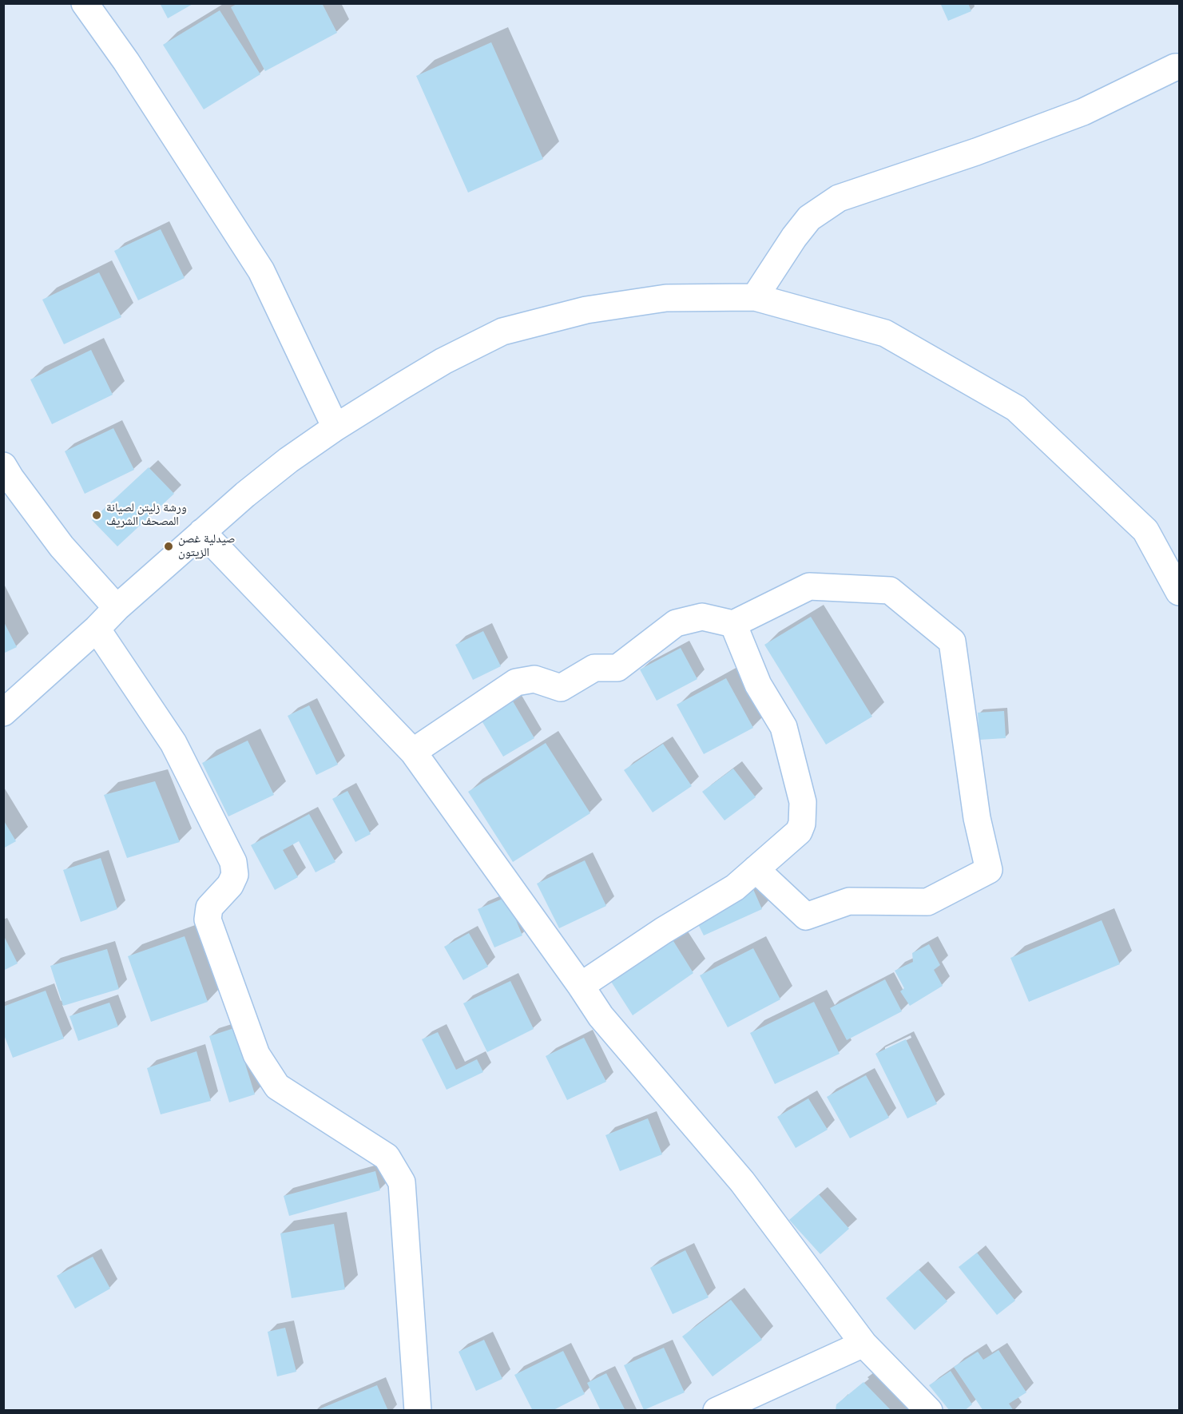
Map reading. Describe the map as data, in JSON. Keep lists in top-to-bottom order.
{
  "places": ["ورشة زليتن لصيانة المصحف الشريف", "صيدلية غصن الزيتون"]
}
